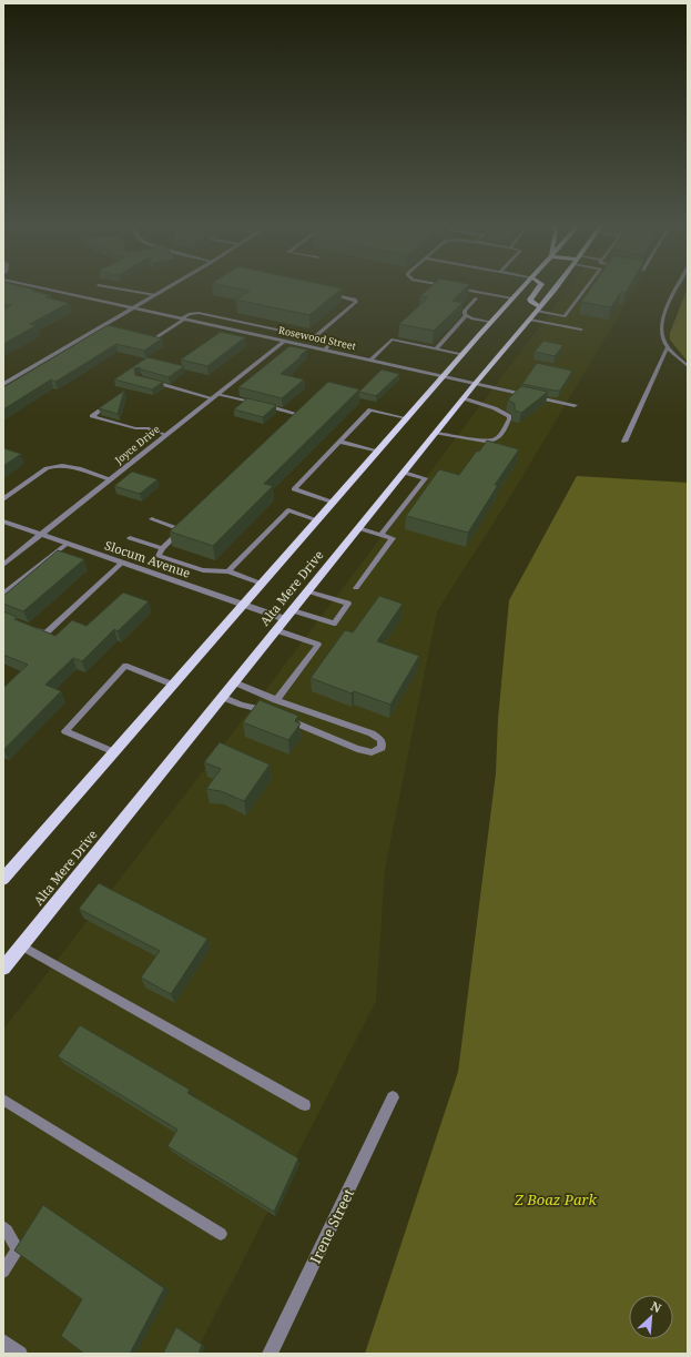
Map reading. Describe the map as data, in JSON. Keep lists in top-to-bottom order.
{
  "streets": {
    "main road": ["Alta Mere Drive"],
    "street": [
      "Rosewood Street",
      "Joyce Drive",
      "Slocum Avenue",
      "Irene Street"
    ]
  },
  "crossings": [
    ["Rosewood Street", "Joyce Drive"],
    ["Rosewood Street", "Alta Mere Drive"],
    ["Joyce Drive", "Slocum Avenue"],
    ["Slocum Avenue", "Alta Mere Drive"]
  ],
  "parks": ["Z Boaz Park"],
  "north": "top right"
}
